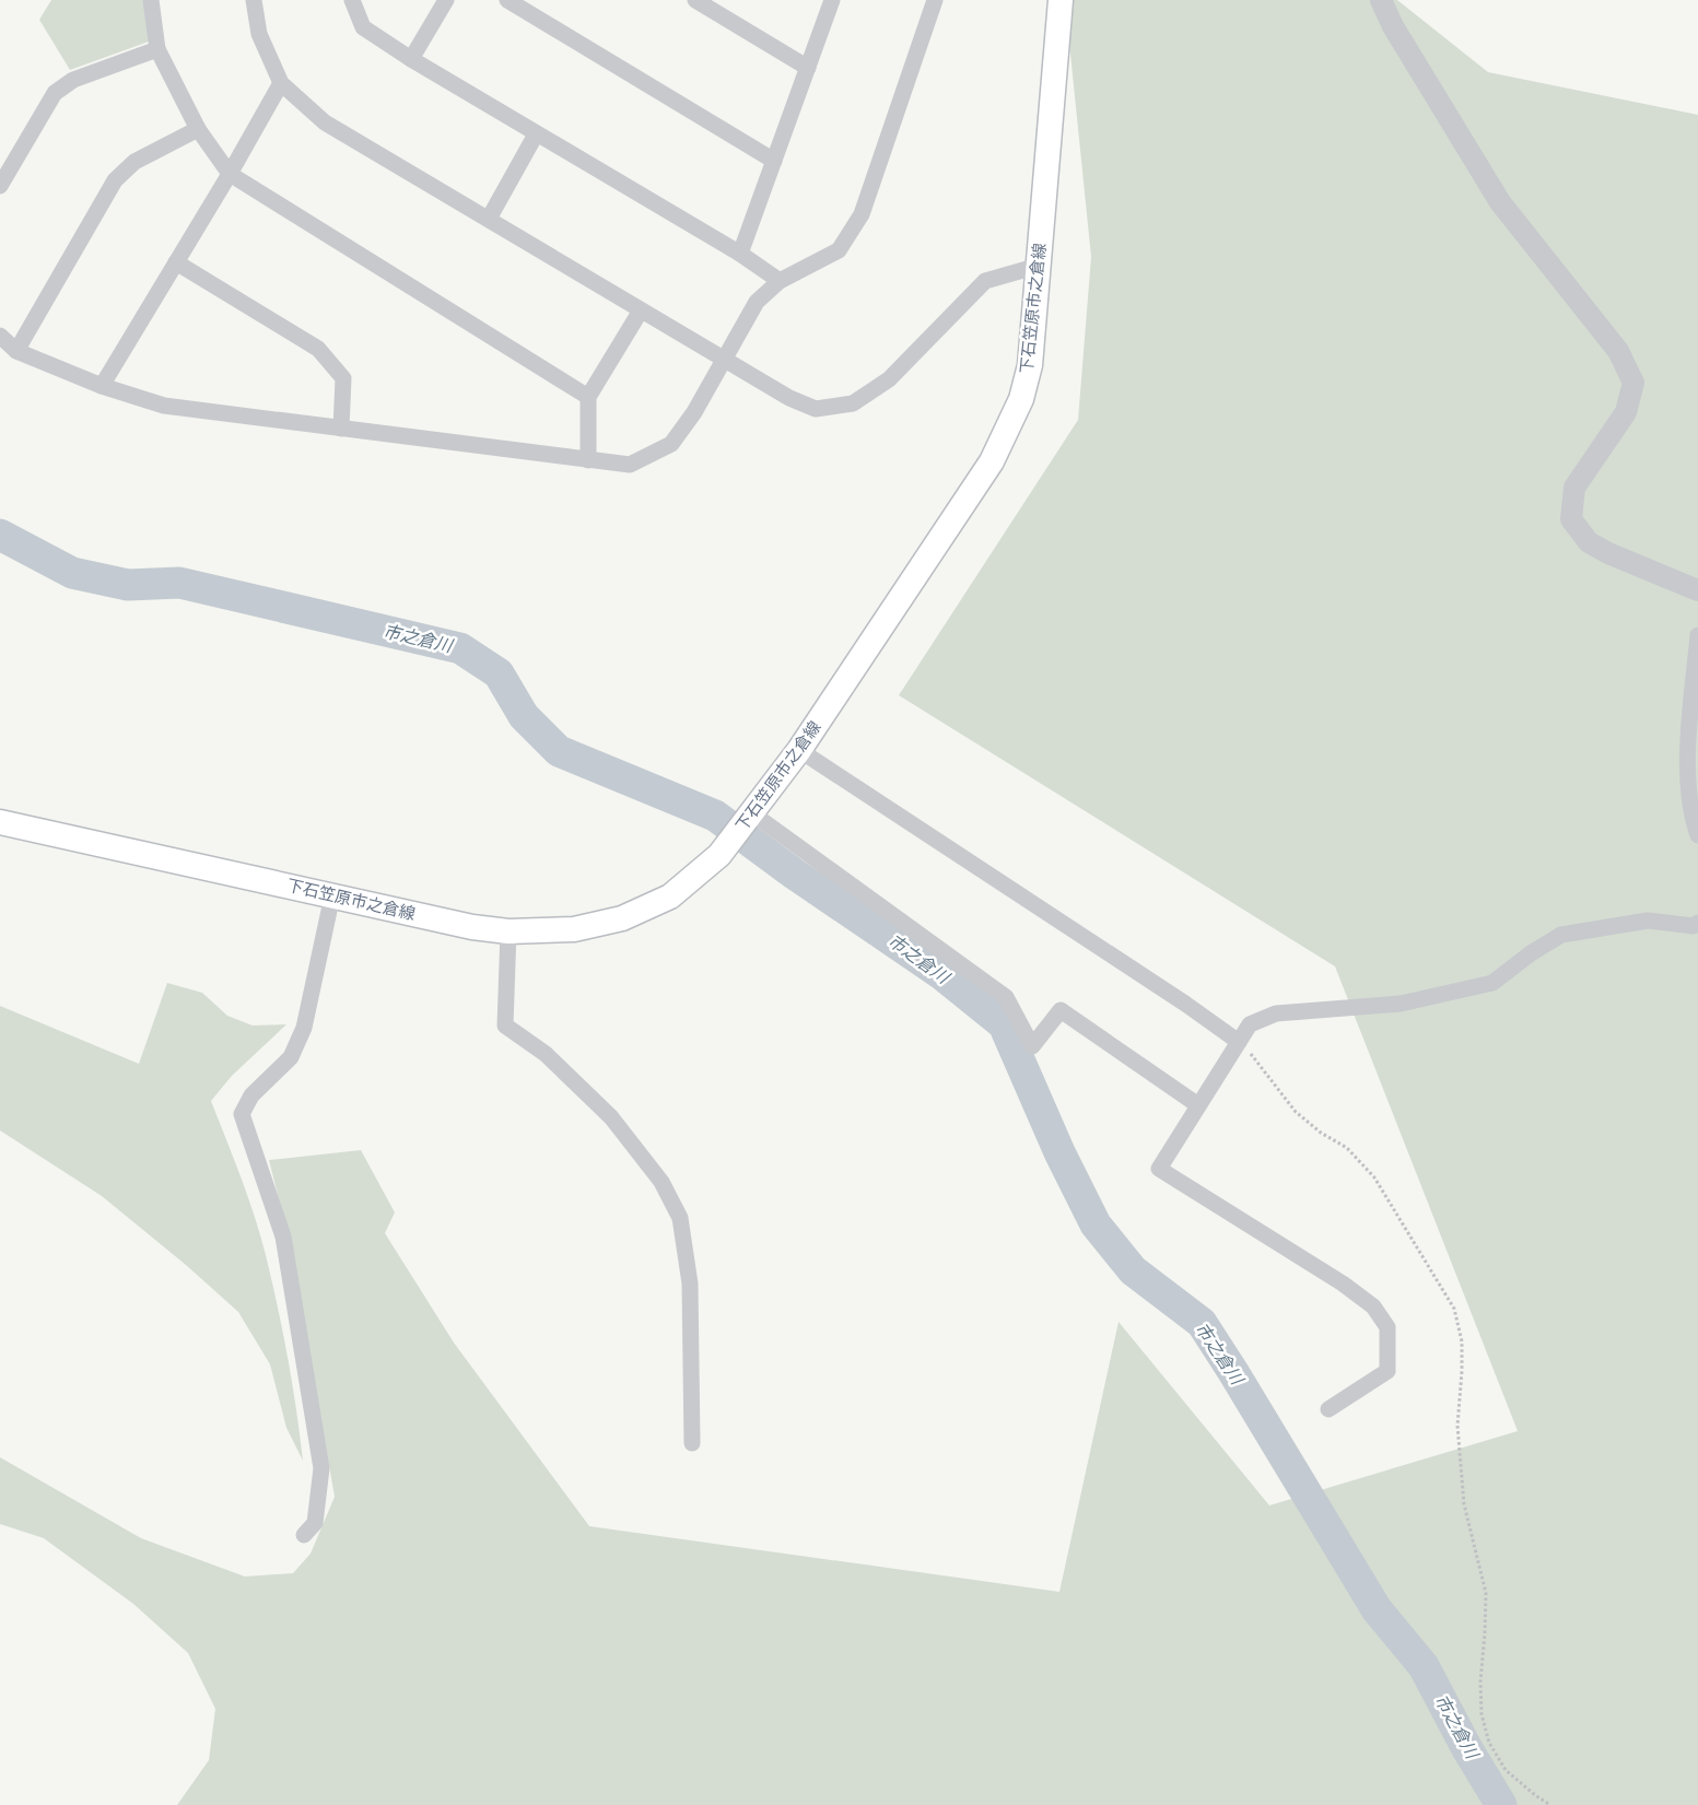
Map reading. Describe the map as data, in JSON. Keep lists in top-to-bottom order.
{
  "streets": {
    "main road": ["下石笠原市之倉線"]
  },
  "water": ["市之倉川"]
}
